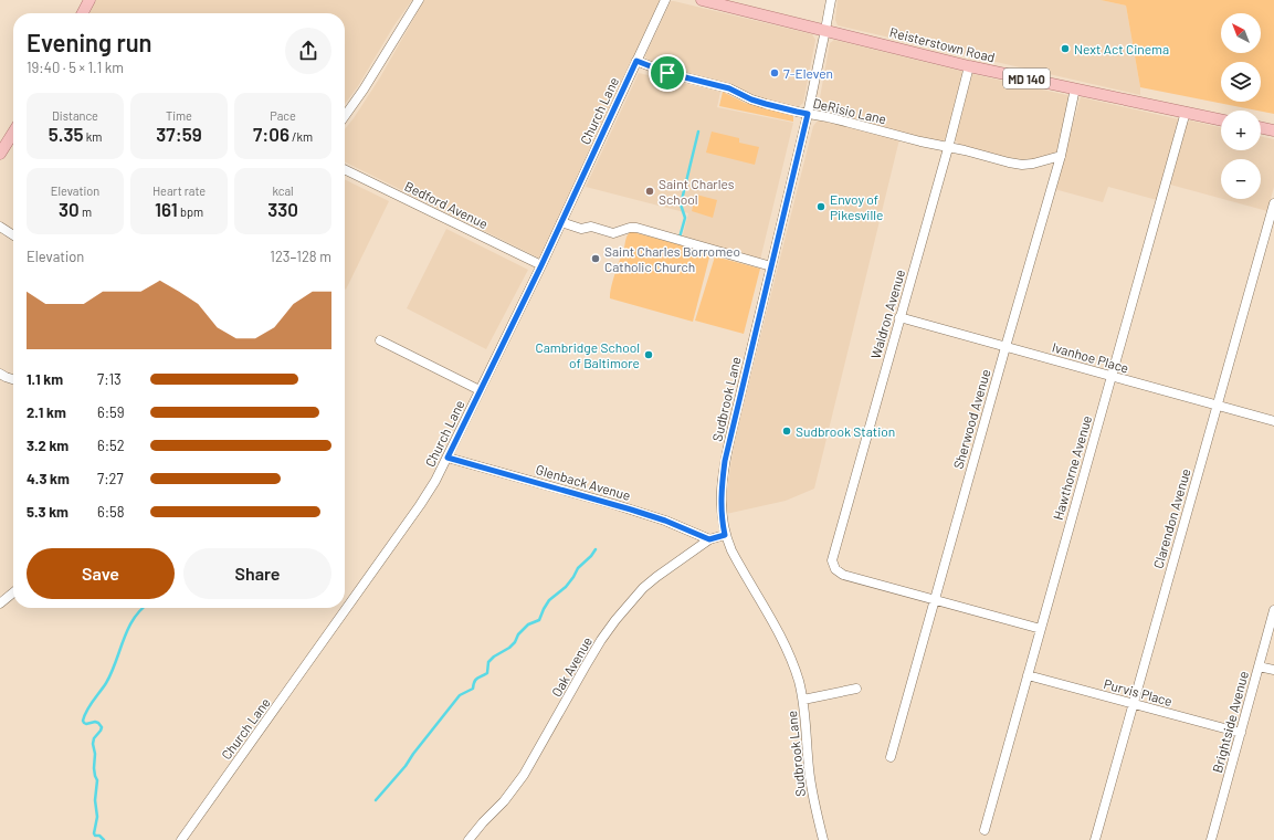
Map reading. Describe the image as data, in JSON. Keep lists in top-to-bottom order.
{
  "streets": {
    "main road": ["Reisterstown Road", "MD 140"],
    "street": [
      "Church Lane",
      "DeRisio Lane",
      "Bedford Avenue",
      "Waldron Avenue",
      "Ivanhoe Place",
      "Sudbrook Lane",
      "Sherwood Avenue",
      "Hawthorne Avenue",
      "Glenback Avenue",
      "Clarendon Avenue",
      "Oak Avenue",
      "Purvis Place",
      "Brightside Avenue"
    ]
  },
  "crossings": [
    ["Reisterstown Road", "Waldron Avenue"],
    ["Reisterstown Road", "Sudbrook Lane"],
    ["Reisterstown Road", "Sherwood Avenue"],
    ["Reisterstown Road", "Hawthorne Avenue"],
    ["Church Lane", "DeRisio Lane"],
    ["Church Lane", "Bedford Avenue"],
    ["Church Lane", "Glenback Avenue"],
    ["DeRisio Lane", "Waldron Avenue"],
    ["DeRisio Lane", "Sudbrook Lane"],
    ["DeRisio Lane", "Sherwood Avenue"],
    ["Waldron Avenue", "Ivanhoe Place"],
    ["Waldron Avenue", "Sherwood Avenue"],
    ["Ivanhoe Place", "Sherwood Avenue"],
    ["Ivanhoe Place", "Hawthorne Avenue"],
    ["Ivanhoe Place", "Clarendon Avenue"],
    ["Sudbrook Lane", "Oak Avenue"],
    ["Hawthorne Avenue", "Purvis Place"],
    ["Glenback Avenue", "Oak Avenue"],
    ["Clarendon Avenue", "Purvis Place"],
    ["Purvis Place", "Brightside Avenue"]
  ],
  "places": [
    "Next Act Cinema",
    "7-Eleven",
    "Saint Charles School",
    "Envoy of Pikesville",
    "Saint Charles Borromeo Catholic Church",
    "Cambridge School of Baltimore",
    "Sudbrook Station"
  ],
  "north": "top left",
  "page": {
    "map_buttons": ["+", "−"],
    "heading": ["Evening run", "19:40 · 5 × 1.1 km"],
    "stats": [
      ["Distance", "5.35 km"],
      ["Time", "37:59"],
      ["Pace", "7:06 /km"],
      ["Elevation", "30 m"],
      ["Heart rate", "161 bpm"],
      ["kcal", "330"]
    ],
    "chart": ["Elevation", "123–128 m"],
    "list": [
      {
        "name": "1.1 km",
        "note": "7:13"
      },
      {
        "name": "2.1 km",
        "note": "6:59"
      },
      {
        "name": "3.2 km",
        "note": "6:52"
      },
      {
        "name": "4.3 km",
        "note": "7:27"
      },
      {
        "name": "5.3 km",
        "note": "6:58"
      }
    ],
    "buttons": ["Save", "Share"]
  }
}
